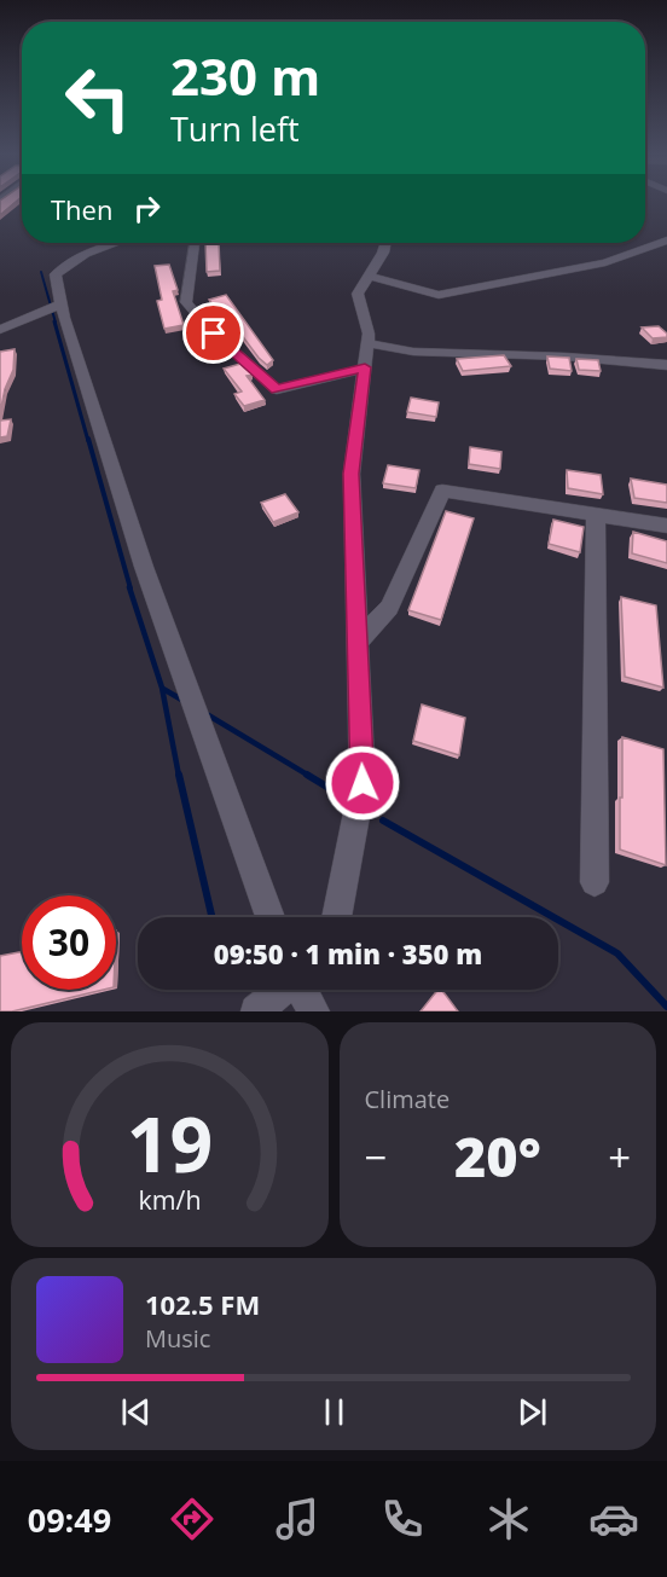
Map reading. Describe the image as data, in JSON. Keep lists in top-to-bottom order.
{
  "page": {
    "turn": ["230 m", "Turn left"],
    "then": "Then",
    "limit": "30",
    "trip": "09:50 · 1 min · 350 m",
    "tile": "Climate",
    "heat": ["−", "20°", "+"],
    "song": ["102.5 FM", "Music"],
    "tabs": "09:49",
    "gauge": ["19", "km/h"]
  }
}
